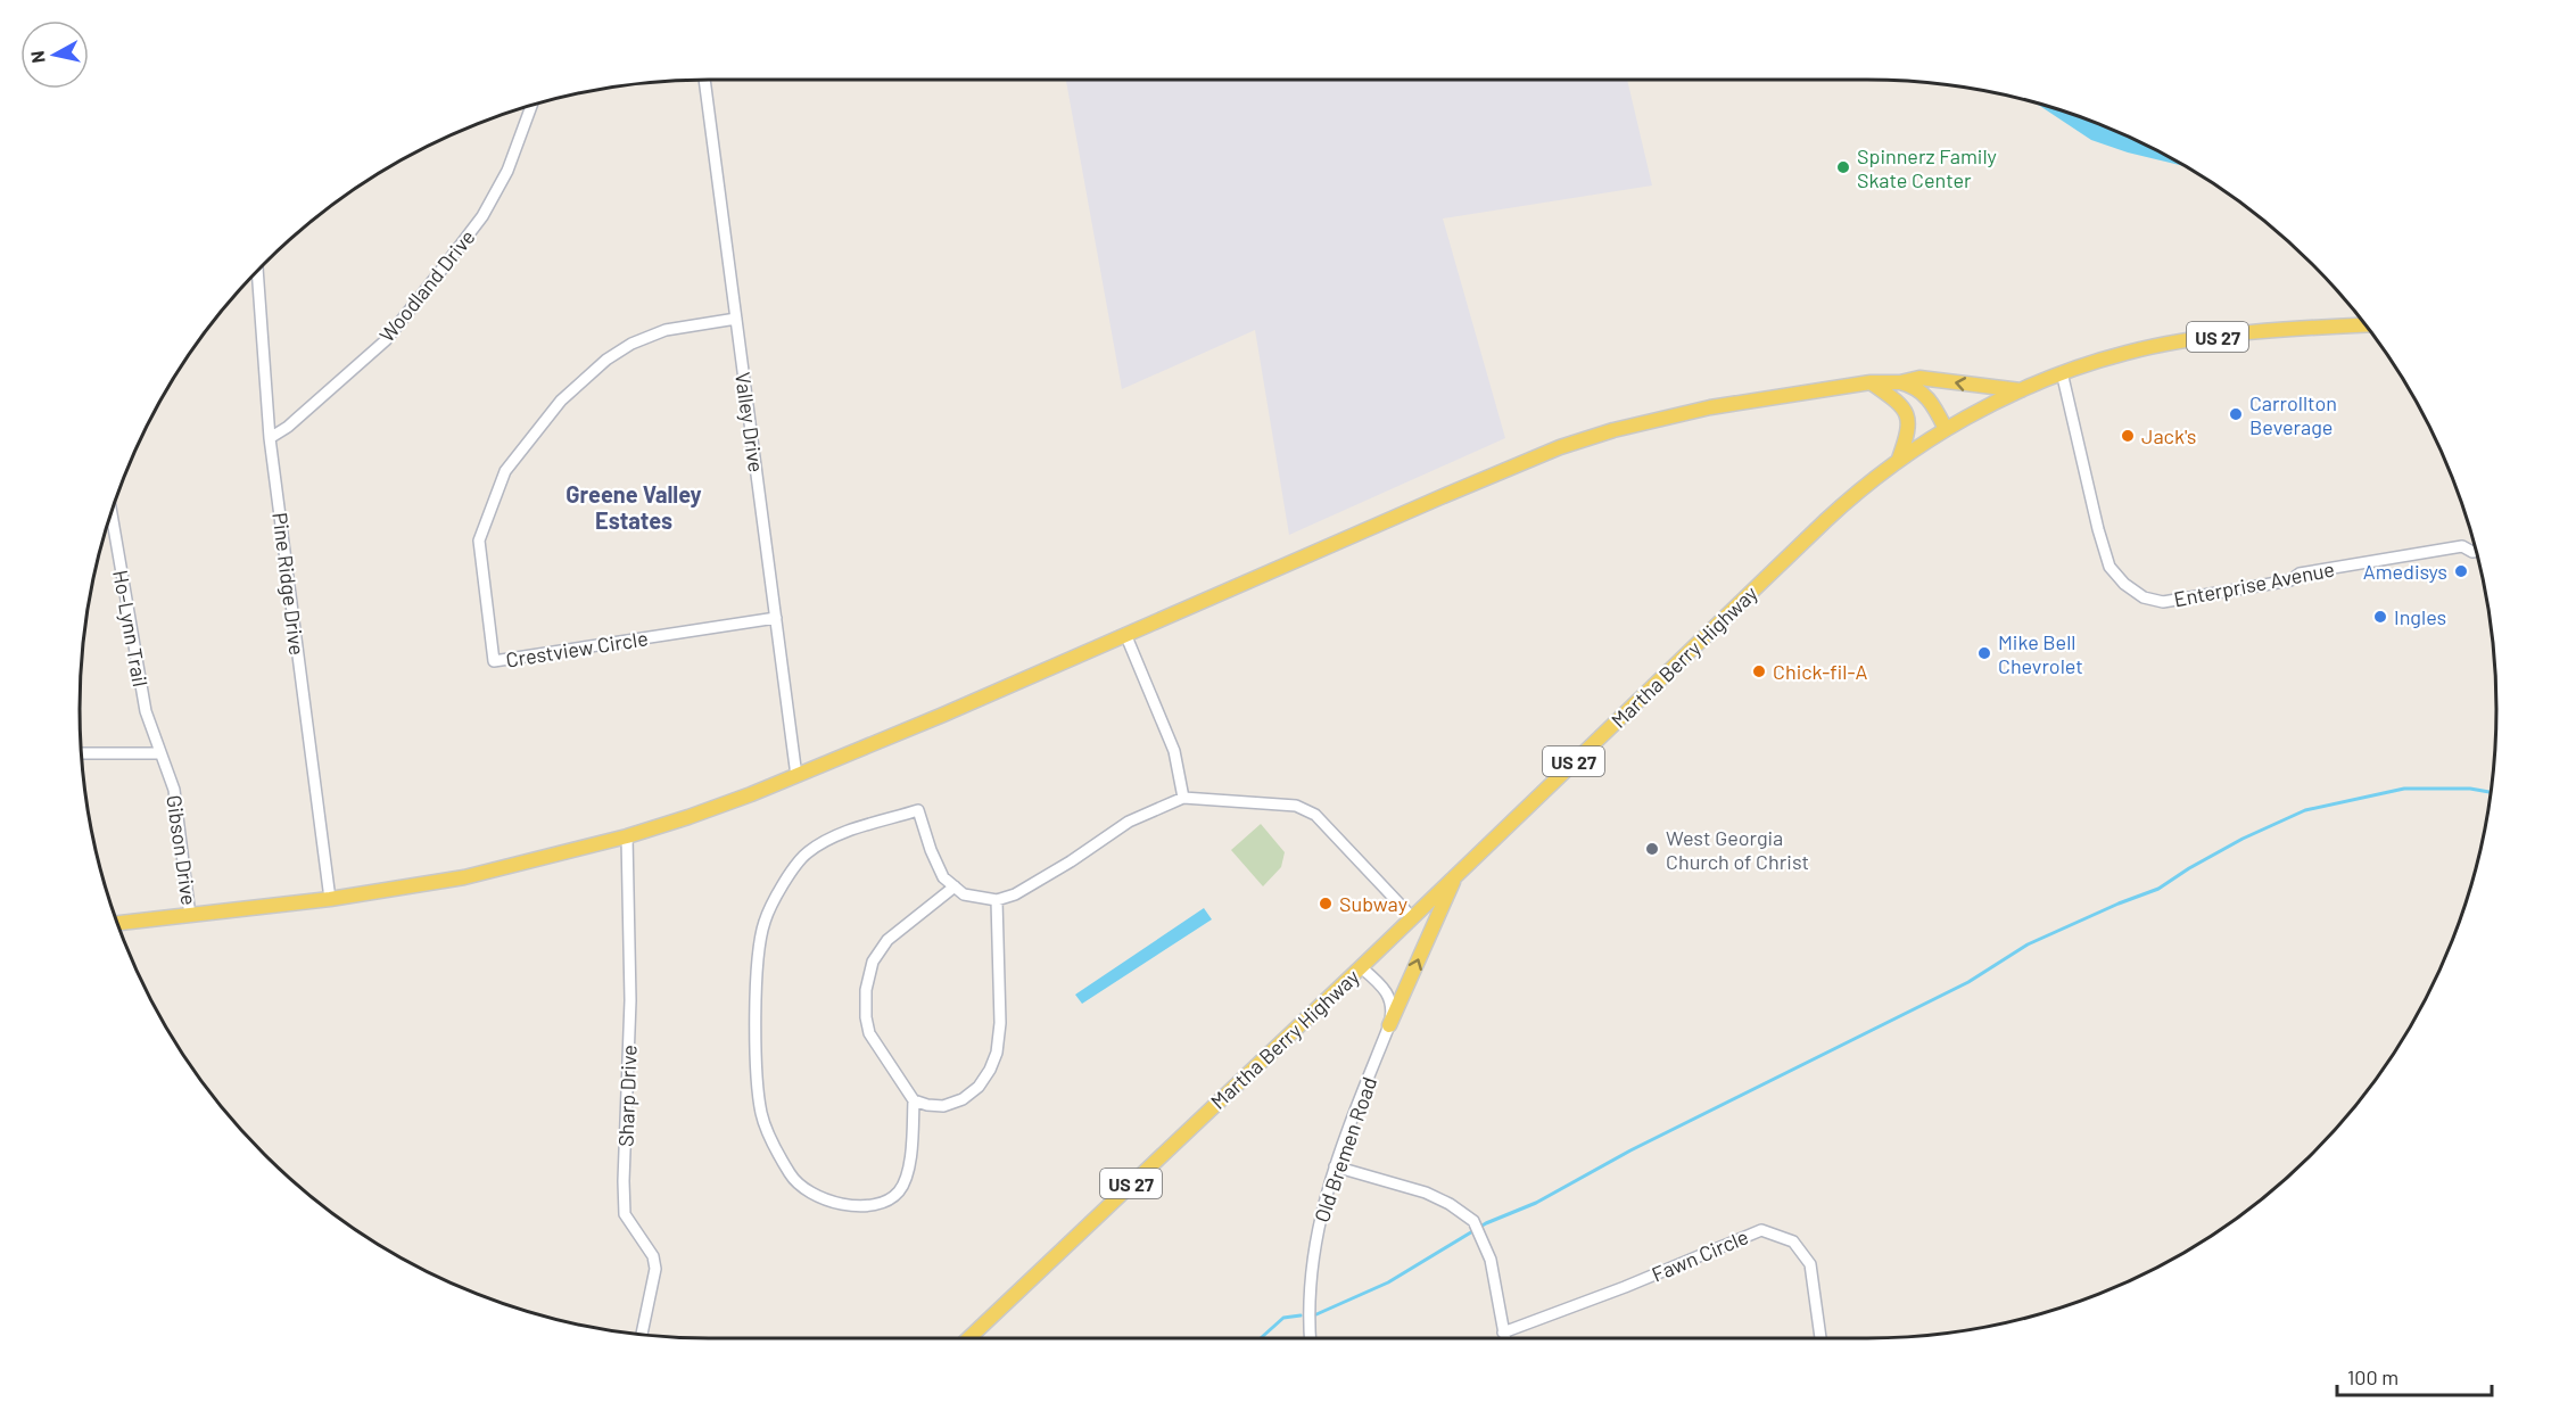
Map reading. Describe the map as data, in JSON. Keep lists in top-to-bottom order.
{
  "streets": {
    "main road": ["US 27", "Martha Berry Highway"],
    "street": [
      "Woodland Drive",
      "Valley Drive",
      "Pine Ridge Drive",
      "Enterprise Avenue",
      "Ho-Lynn Trail",
      "Crestview Circle",
      "Gibson Drive",
      "Sharp Drive",
      "Old Bremen Road",
      "Fawn Circle"
    ]
  },
  "crossings": [
    ["Woodland Drive", "Pine Ridge Drive"],
    ["Valley Drive", "Crestview Circle"],
    ["Enterprise Avenue", "Martha Berry Highway"],
    ["Ho-Lynn Trail", "Gibson Drive"],
    ["Martha Berry Highway", "Old Bremen Road"]
  ],
  "districts": ["Greene Valley Estates"],
  "places": [
    "Spinnerz Family Skate Center",
    "Carrollton Beverage",
    "Jack's",
    "Amedisys",
    "Ingles",
    "Mike Bell Chevrolet",
    "Chick-fil-A",
    "West Georgia Church of Christ",
    "Subway"
  ],
  "scale_bar": "100 m",
  "north": "left"
}
